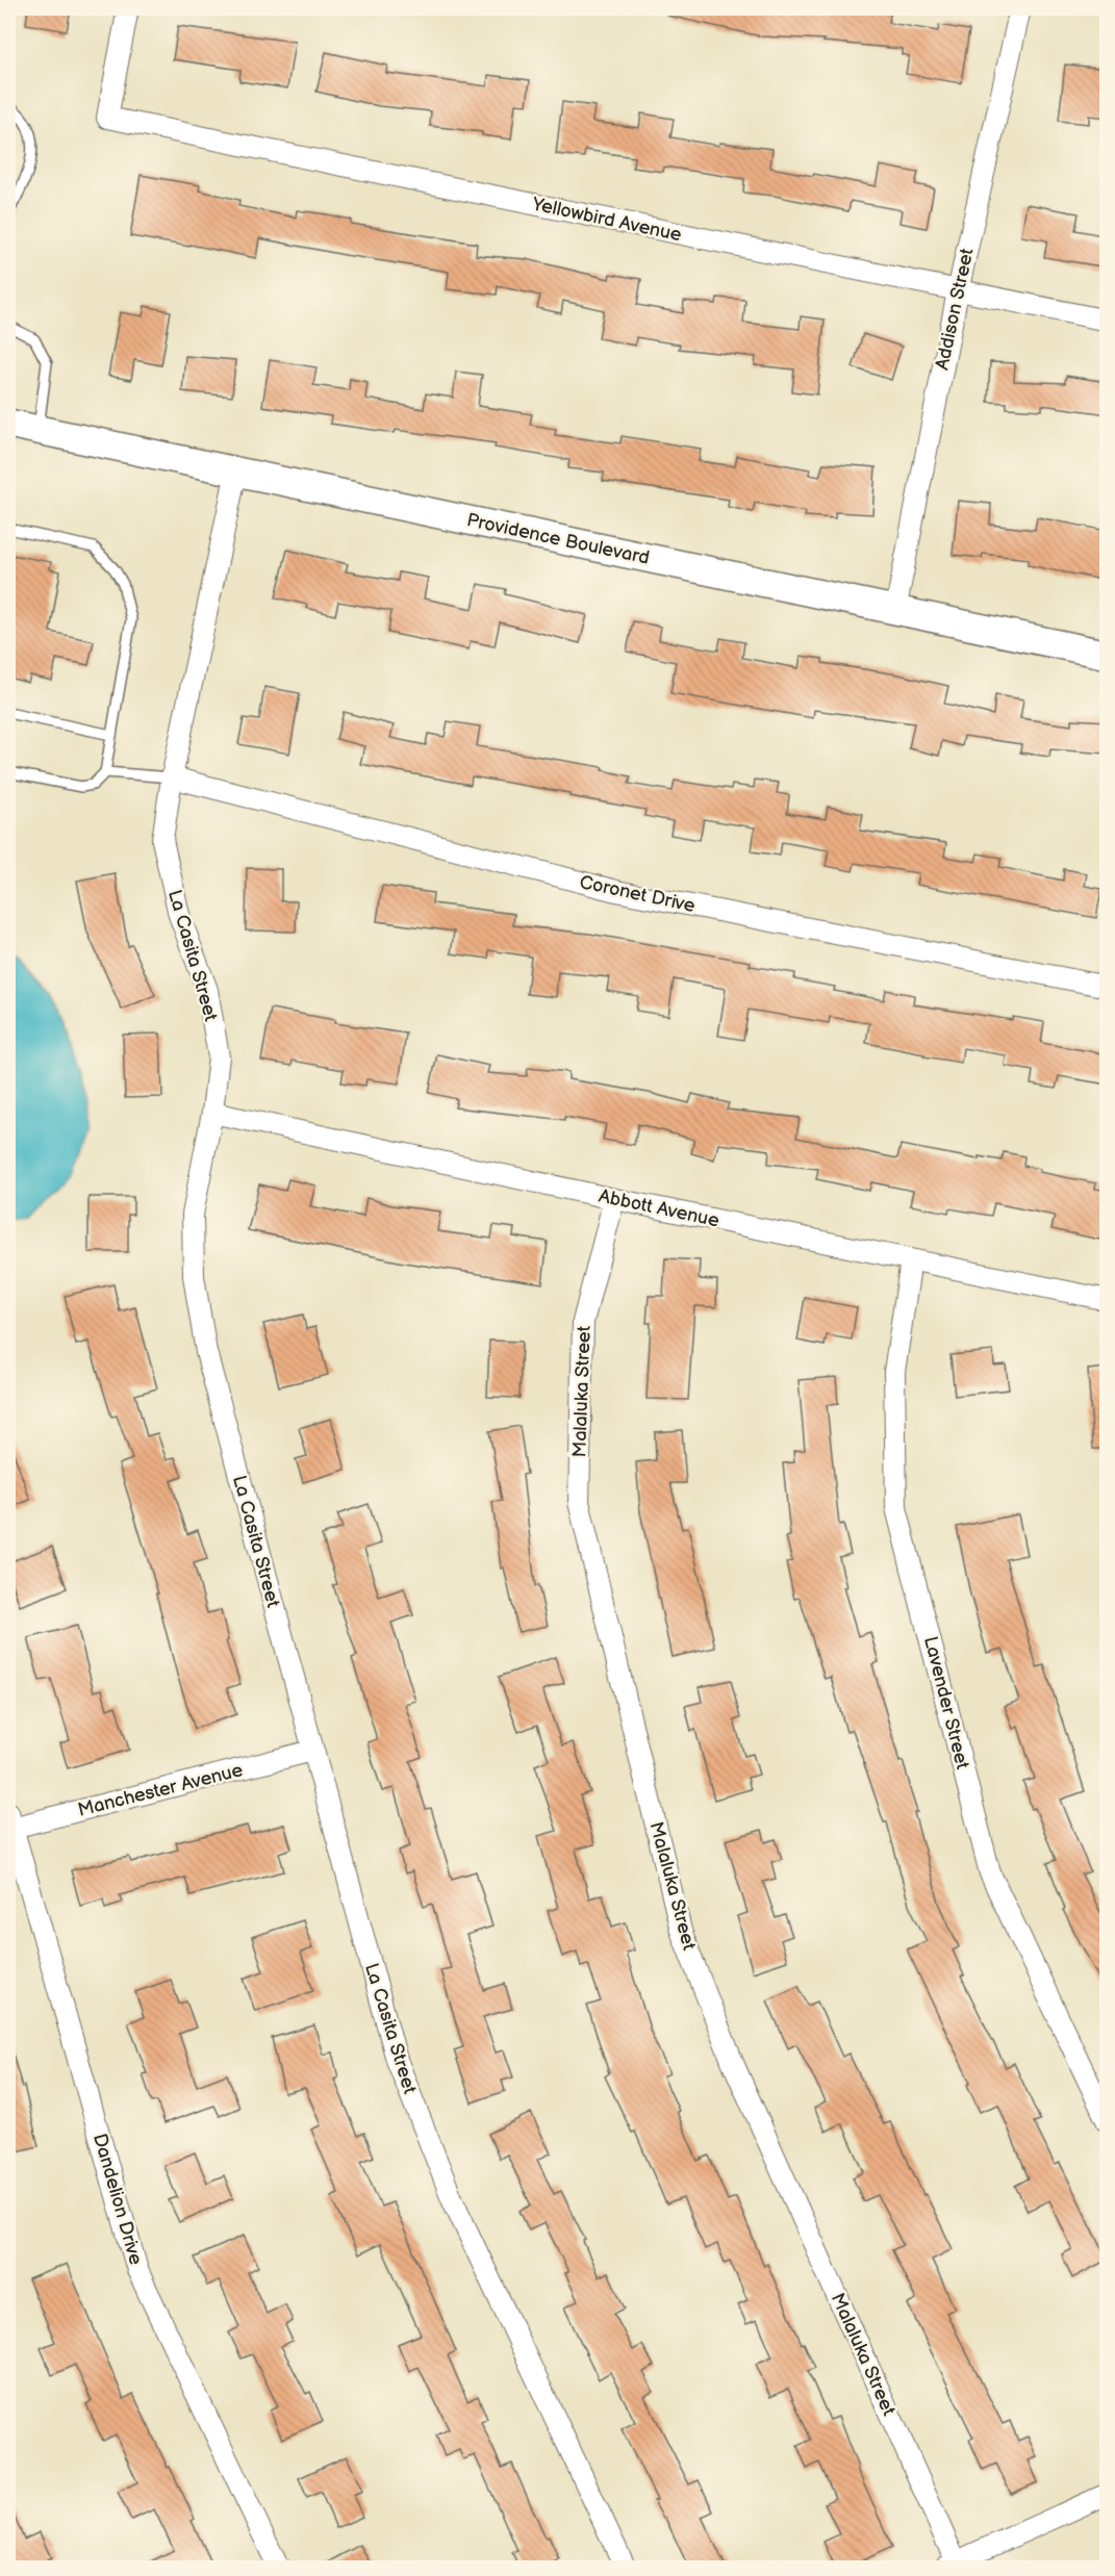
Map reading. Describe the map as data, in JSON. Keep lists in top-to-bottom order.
{
  "streets": {
    "main road": ["Providence Boulevard"],
    "street": [
      "Yellowbird Avenue",
      "Addison Street",
      "Coronet Drive",
      "La Casita Street",
      "Abbott Avenue",
      "Malaluka Street",
      "Lavender Street",
      "Manchester Avenue",
      "Dandelion Drive"
    ]
  },
  "crossings": [
    ["Yellowbird Avenue", "Addison Street"],
    ["Addison Street", "Providence Boulevard"],
    ["Providence Boulevard", "La Casita Street"],
    ["Coronet Drive", "La Casita Street"],
    ["La Casita Street", "Abbott Avenue"],
    ["La Casita Street", "Manchester Avenue"],
    ["Abbott Avenue", "Malaluka Street"],
    ["Abbott Avenue", "Lavender Street"],
    ["Manchester Avenue", "Dandelion Drive"]
  ]
}
